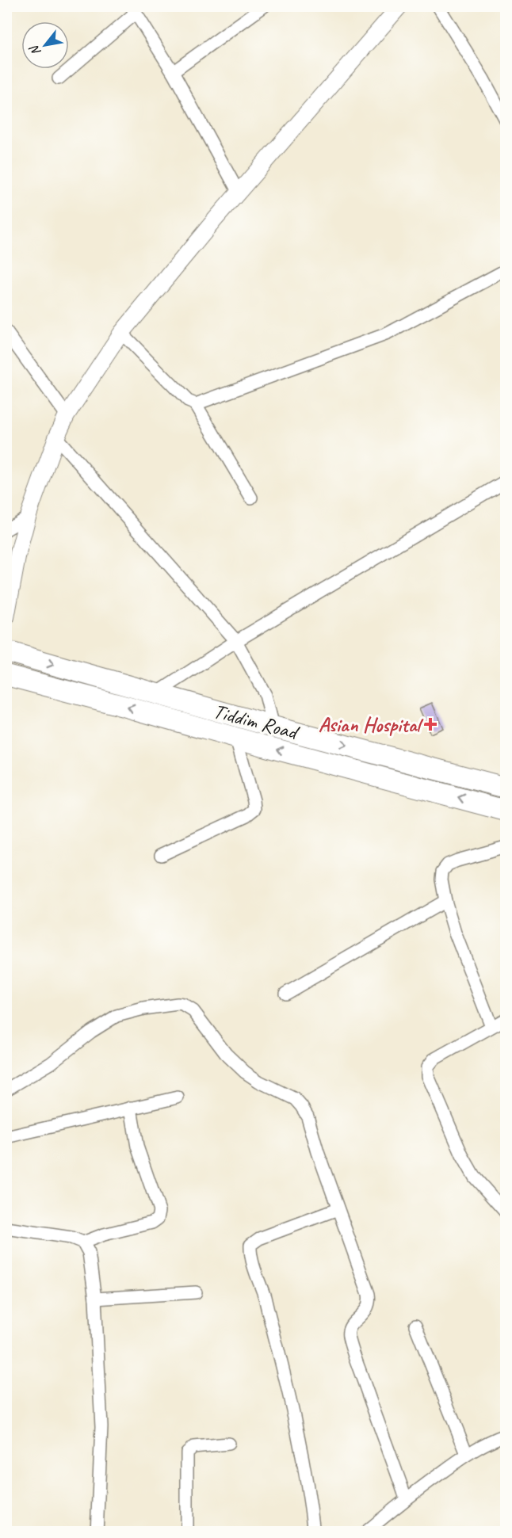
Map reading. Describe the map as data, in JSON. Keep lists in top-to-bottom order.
{
  "streets": {
    "highway": ["Tiddim Road"]
  },
  "places": {
    "health": ["Asian Hospital"]
  },
  "north": "bottom left"
}
